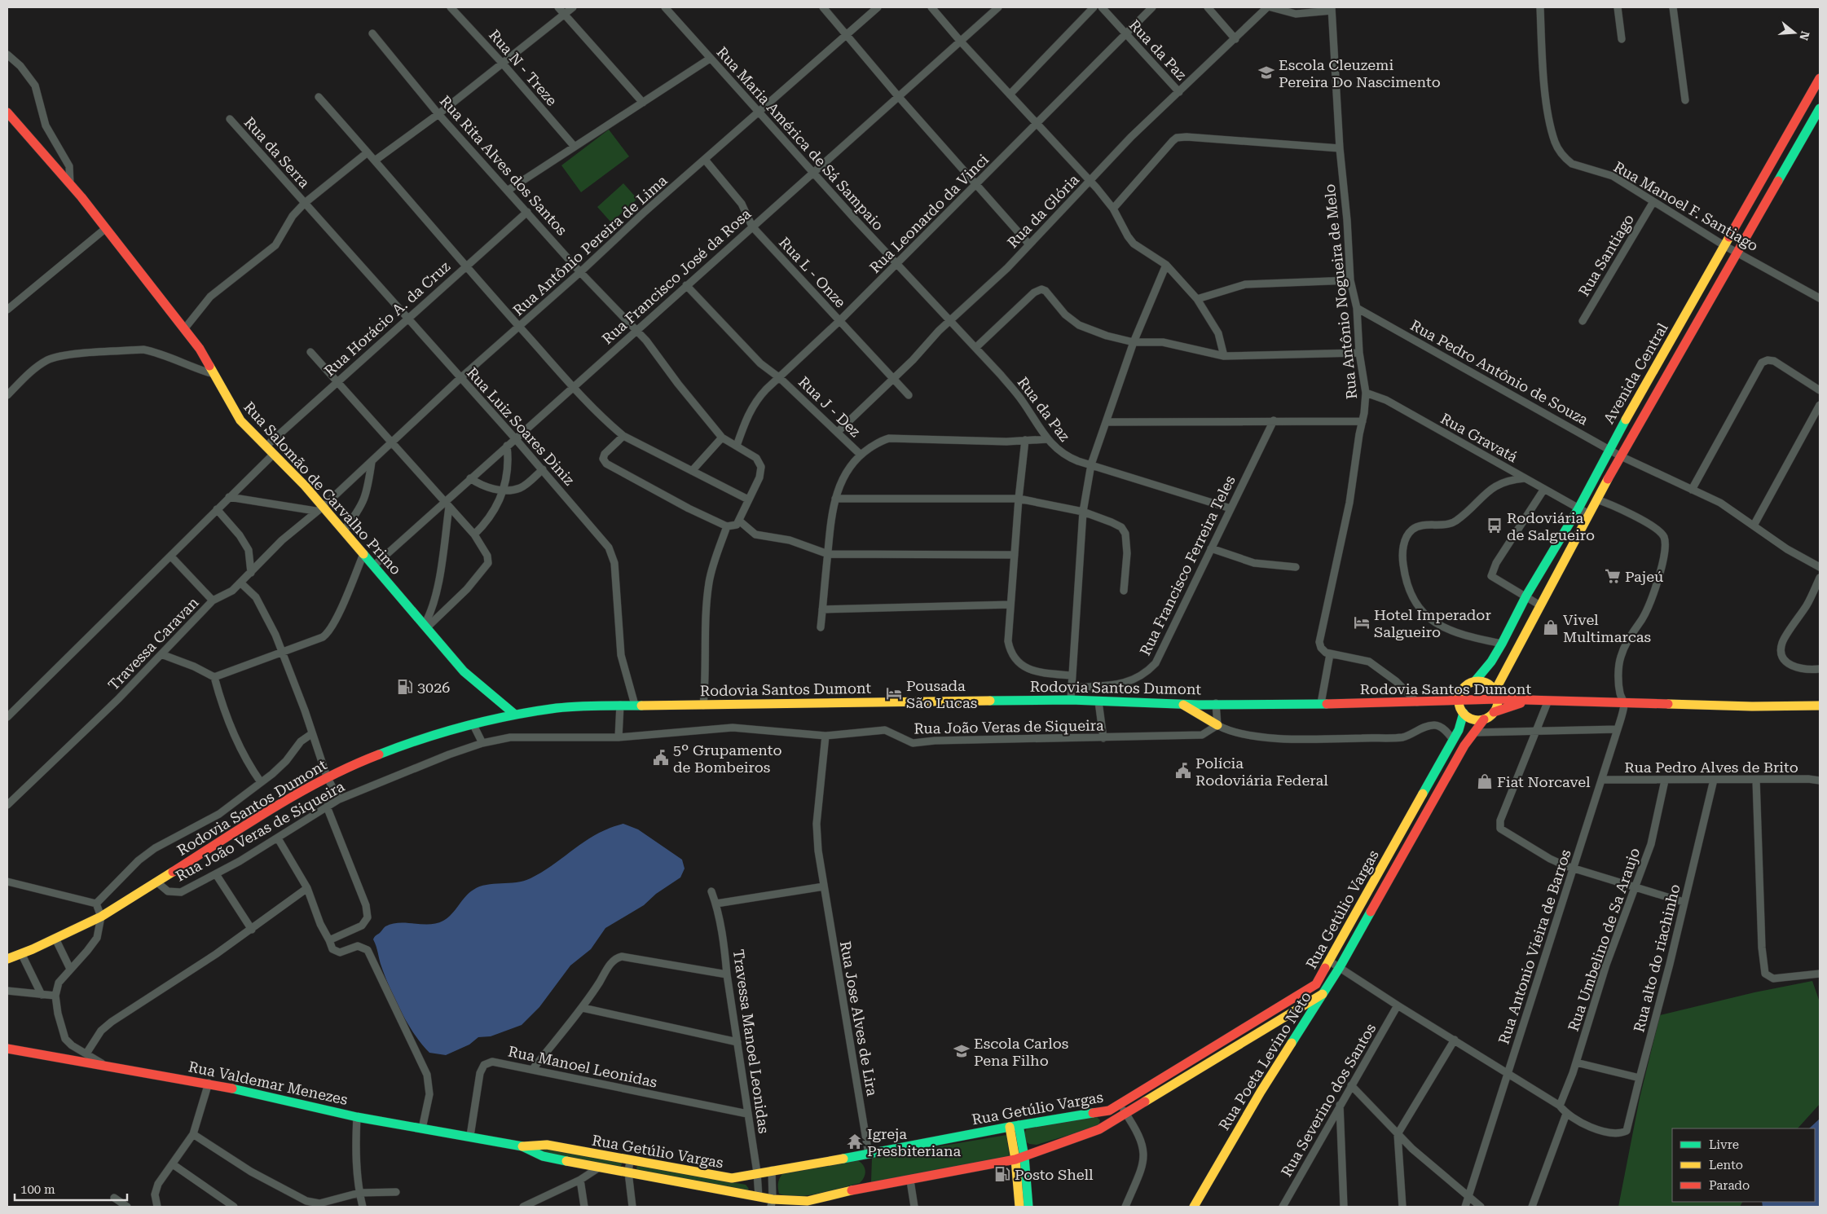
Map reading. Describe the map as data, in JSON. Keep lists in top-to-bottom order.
{
  "streets": {
    "main road": [
      "Avenida Central",
      "Rua Salomão de Carvalho Primo",
      "Rodovia Santos Dumont",
      "Rua Getúlio Vargas",
      "Rua Poeta Levino Neto",
      "Rua Valdemar Menezes"
    ],
    "street": [
      "Rua da Paz",
      "Rua N - Treze",
      "Rua Maria América de Sá Sampaio",
      "Rua da Serra",
      "Rua Rita Alves dos Santos",
      "Rua Manoel F. Santiago",
      "Rua da Glória",
      "Rua Leonardo da Vinci",
      "Rua Antônio Pereira de Lima",
      "Rua Santiago",
      "Rua L - Onze",
      "Rua Francisco José da Rosa",
      "Rua Antônio Nogueira de Melo",
      "Rua Horácio A. da Cruz",
      "Rua Pedro Antônio de Souza",
      "Rua J - Dez",
      "Rua Luiz Soares Diniz",
      "Rua Gravatá",
      "Rua Francisco Ferreira Teles",
      "Travessa Caravan",
      "Rua João Veras de Siqueira",
      "Rua Pedro Alves de Brito",
      "Rua Umbelino de Sa Araujo",
      "Rua Antonio Vieira de Barros",
      "Rua alto do riachinho",
      "Rua Jose Alves de Lira",
      "Travessa Manoel Leonidas",
      "Rua Manoel Leonidas",
      "Rua Severino dos Santos"
    ]
  },
  "crossings": [
    ["Rua da Paz", "Rua Maria América de Sá Sampaio"],
    ["Rua da Paz", "Rua da Glória"],
    ["Rua da Paz", "Rua Leonardo da Vinci"],
    ["Rua da Paz", "Rua Francisco Ferreira Teles"],
    ["Rua Maria América de Sá Sampaio", "Rua da Glória"],
    ["Rua Maria América de Sá Sampaio", "Rua Leonardo da Vinci"],
    ["Rua Maria América de Sá Sampaio", "Rua Antônio Pereira de Lima"],
    ["Rua Maria América de Sá Sampaio", "Rua Francisco José da Rosa"],
    ["Rua da Serra", "Rua Luiz Soares Diniz"],
    ["Rua Rita Alves dos Santos", "Rua Antônio Pereira de Lima"],
    ["Rua Rita Alves dos Santos", "Rua Francisco José da Rosa"],
    ["Rua Rita Alves dos Santos", "Rua Horácio A. da Cruz"],
    ["Rua Manoel F. Santiago", "Rua Santiago"],
    ["Rua Manoel F. Santiago", "Avenida Central"],
    ["Rua da Glória", "Rua L - Onze"],
    ["Rua da Glória", "Rua J - Dez"],
    ["Rua Leonardo da Vinci", "Rua L - Onze"],
    ["Rua Leonardo da Vinci", "Rua J - Dez"],
    ["Rua Antônio Pereira de Lima", "Rua L - Onze"],
    ["Rua Antônio Pereira de Lima", "Rua Luiz Soares Diniz"],
    ["Rua Antônio Pereira de Lima", "Rua Salomão de Carvalho Primo"],
    ["Rua Antônio Pereira de Lima", "Travessa Caravan"],
    ["Rua L - Onze", "Rua Francisco José da Rosa"],
    ["Rua Francisco José da Rosa", "Rua J - Dez"],
    ["Rua Francisco José da Rosa", "Rua Luiz Soares Diniz"],
    ["Rua Francisco José da Rosa", "Rua Salomão de Carvalho Primo"],
    ["Rua Antônio Nogueira de Melo", "Rua Pedro Antônio de Souza"],
    ["Rua Antônio Nogueira de Melo", "Rua Gravatá"],
    ["Rua Horácio A. da Cruz", "Rua Luiz Soares Diniz"],
    ["Rua Horácio A. da Cruz", "Rua Salomão de Carvalho Primo"],
    ["Rua Pedro Antônio de Souza", "Avenida Central"],
    ["Avenida Central", "Rua Gravatá"],
    ["Avenida Central", "Rodovia Santos Dumont"],
    ["Avenida Central", "Rua Poeta Levino Neto"],
    ["Rua Luiz Soares Diniz", "Rodovia Santos Dumont"],
    ["Rua Salomão de Carvalho Primo", "Travessa Caravan"],
    ["Rua Salomão de Carvalho Primo", "Rodovia Santos Dumont"],
    ["Rodovia Santos Dumont", "Rua João Veras de Siqueira"],
    ["Rodovia Santos Dumont", "Rua Antonio Vieira de Barros"],
    ["Rodovia Santos Dumont", "Rua Poeta Levino Neto"],
    ["Rua João Veras de Siqueira", "Rua Jose Alves de Lira"],
    ["Rua Pedro Alves de Brito", "Rua Umbelino de Sa Araujo"],
    ["Rua Pedro Alves de Brito", "Rua Antonio Vieira de Barros"],
    ["Rua Pedro Alves de Brito", "Rua alto do riachinho"],
    ["Rua Getúlio Vargas", "Rua Jose Alves de Lira"],
    ["Rua Getúlio Vargas", "Travessa Manoel Leonidas"],
    ["Rua Getúlio Vargas", "Rua Poeta Levino Neto"],
    ["Rua Getúlio Vargas", "Rua Valdemar Menezes"],
    ["Travessa Manoel Leonidas", "Rua Manoel Leonidas"],
    ["Rua Manoel Leonidas", "Rua Valdemar Menezes"]
  ],
  "places": {
    "school or university": ["Escola Cleuzemi Pereira Do Nascimento", "Escola Carlos Pena Filho"],
    "bus stop": ["Rodoviária de Salgueiro"],
    "supermarket": ["Pajeú"],
    "hotel": ["Hotel Imperador Salgueiro", "Pousada São Lucas"],
    "shop": ["Vivel Multimarcas", "Fiat Norcavel"],
    "fuel station": ["3026", "Posto Shell"],
    "public building": ["5º Grupamento de Bombeiros", "Polícia Rodoviária Federal"],
    "temple": ["Igreja Presbiteriana"]
  },
  "legend": ["Livre", "Lento", "Parado"],
  "scale_bar": "100 m",
  "north": "right"
}
